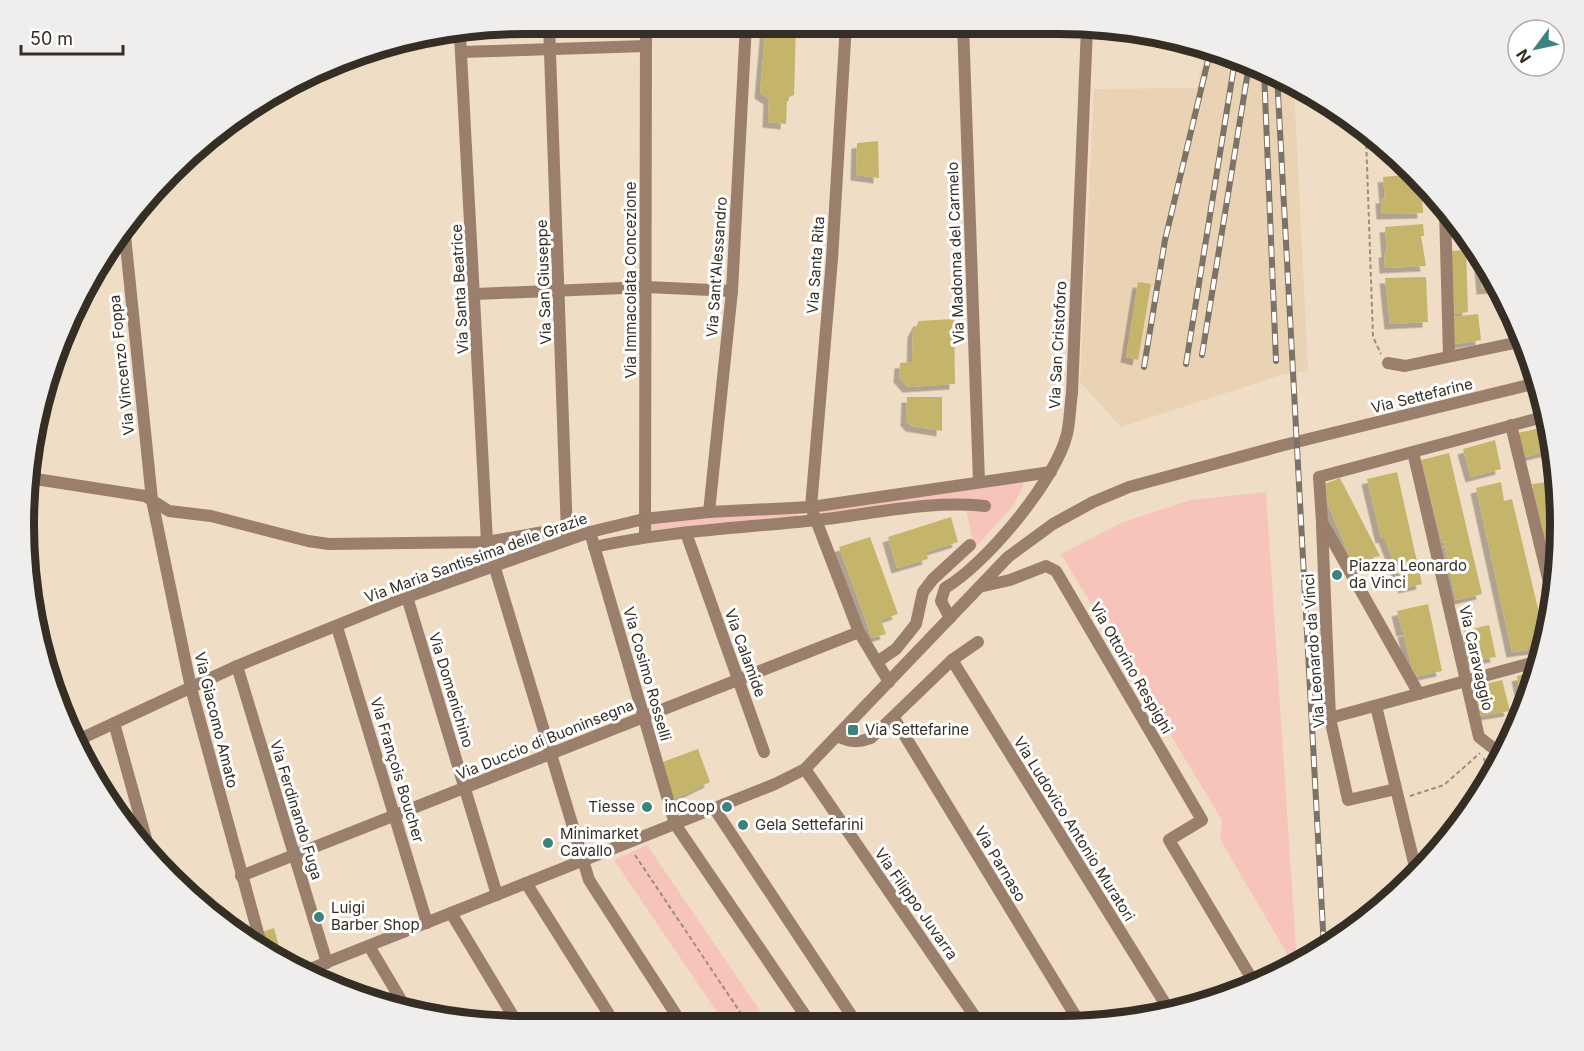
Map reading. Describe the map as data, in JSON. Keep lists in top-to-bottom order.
{
  "streets": {
    "street": [
      "Via Madonna del Carmelo",
      "Via Santa Rita",
      "Via Sant'Alessandro",
      "Via Immacolata Concezione",
      "Via San Giuseppe",
      "Via Santa Beatrice",
      "Via San Cristoforo",
      "Via Vincenzo Foppa",
      "Via Settefarine",
      "Via Maria Santissima delle Grazie",
      "Via Leonardo da Vinci",
      "Via Calamide",
      "Via Caravaggio",
      "Via Ottorino Respighi",
      "Via Cosimo Rosselli",
      "Via Domenichino",
      "Via Giacomo Amato",
      "Via Duccio di Buoninsegna",
      "Via François Boucher",
      "Via Ferdinando Fuga",
      "Via Ludovico Antonio Muratori",
      "Via Parnaso",
      "Via Filippo Juvarra"
    ]
  },
  "crossings": [
    ["Via Madonna del Carmelo", "Via Maria Santissima delle Grazie"],
    ["Via Santa Rita", "Via Maria Santissima delle Grazie"],
    ["Via Sant'Alessandro", "Via Maria Santissima delle Grazie"],
    ["Via Immacolata Concezione", "Via Maria Santissima delle Grazie"],
    ["Via San Giuseppe", "Via Maria Santissima delle Grazie"],
    ["Via Santa Beatrice", "Via Maria Santissima delle Grazie"],
    ["Via San Cristoforo", "Via Maria Santissima delle Grazie"],
    ["Via Vincenzo Foppa", "Via Maria Santissima delle Grazie"],
    ["Via Vincenzo Foppa", "Via Giacomo Amato"],
    ["Via Settefarine", "Via Ottorino Respighi"],
    ["Via Maria Santissima delle Grazie", "Via Calamide"],
    ["Via Maria Santissima delle Grazie", "Via Cosimo Rosselli"],
    ["Via Maria Santissima delle Grazie", "Via Domenichino"],
    ["Via Maria Santissima delle Grazie", "Via Giacomo Amato"],
    ["Via Maria Santissima delle Grazie", "Via François Boucher"],
    ["Via Maria Santissima delle Grazie", "Via Ferdinando Fuga"],
    ["Via Leonardo da Vinci", "Via Caravaggio"],
    ["Via Calamide", "Via Duccio di Buoninsegna"],
    ["Via Cosimo Rosselli", "Via Duccio di Buoninsegna"],
    ["Via Domenichino", "Via Duccio di Buoninsegna"],
    ["Via Giacomo Amato", "Via Duccio di Buoninsegna"],
    ["Via Duccio di Buoninsegna", "Via François Boucher"],
    ["Via Duccio di Buoninsegna", "Via Ferdinando Fuga"]
  ],
  "places": {
    "other": [
      "Piazza Leonardo da Vinci",
      "Tiesse",
      "inCoop",
      "Gela Settefarini",
      "Minimarket Cavallo",
      "Luigi Barber Shop"
    ],
    "transit": ["Via Settefarine"]
  },
  "scale_bar": "50 m",
  "north": "bottom left"
}
